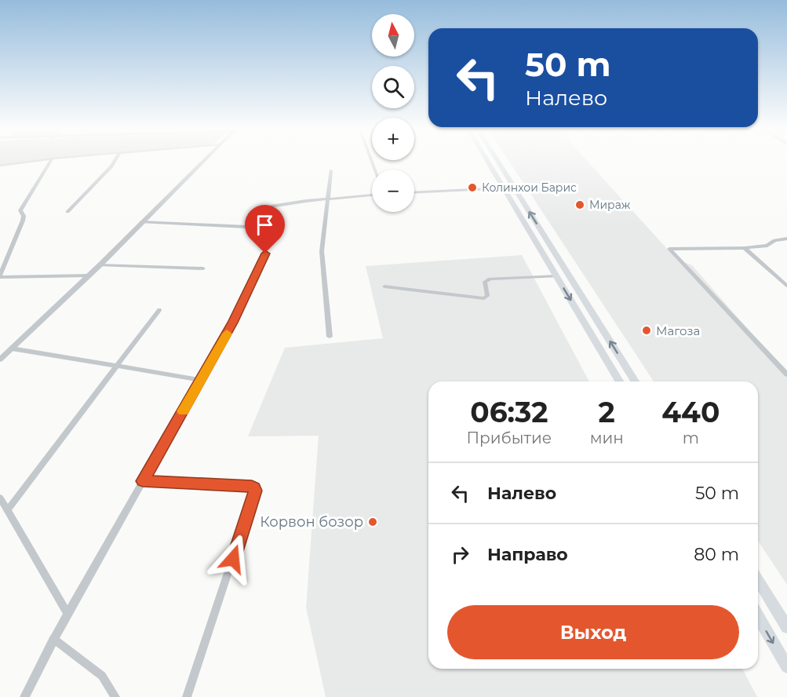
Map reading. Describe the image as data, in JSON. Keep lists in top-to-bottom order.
{
  "places": [
    "Колинхои Барис",
    "Мираж",
    "Магоза",
    "Корвон бозор"
  ],
  "north": "top",
  "page": {
    "map_buttons": ["+", "−"],
    "turn": ["50 m", "Налево"],
    "eta": [
      "06:32",
      "Прибытие",
      "2",
      "мин",
      "440",
      "m"
    ],
    "list": [
      {
        "name": "Налево",
        "value": "50 m"
      },
      {
        "name": "Направо",
        "value": "80 m"
      }
    ],
    "buttons": "Выход"
  }
}
